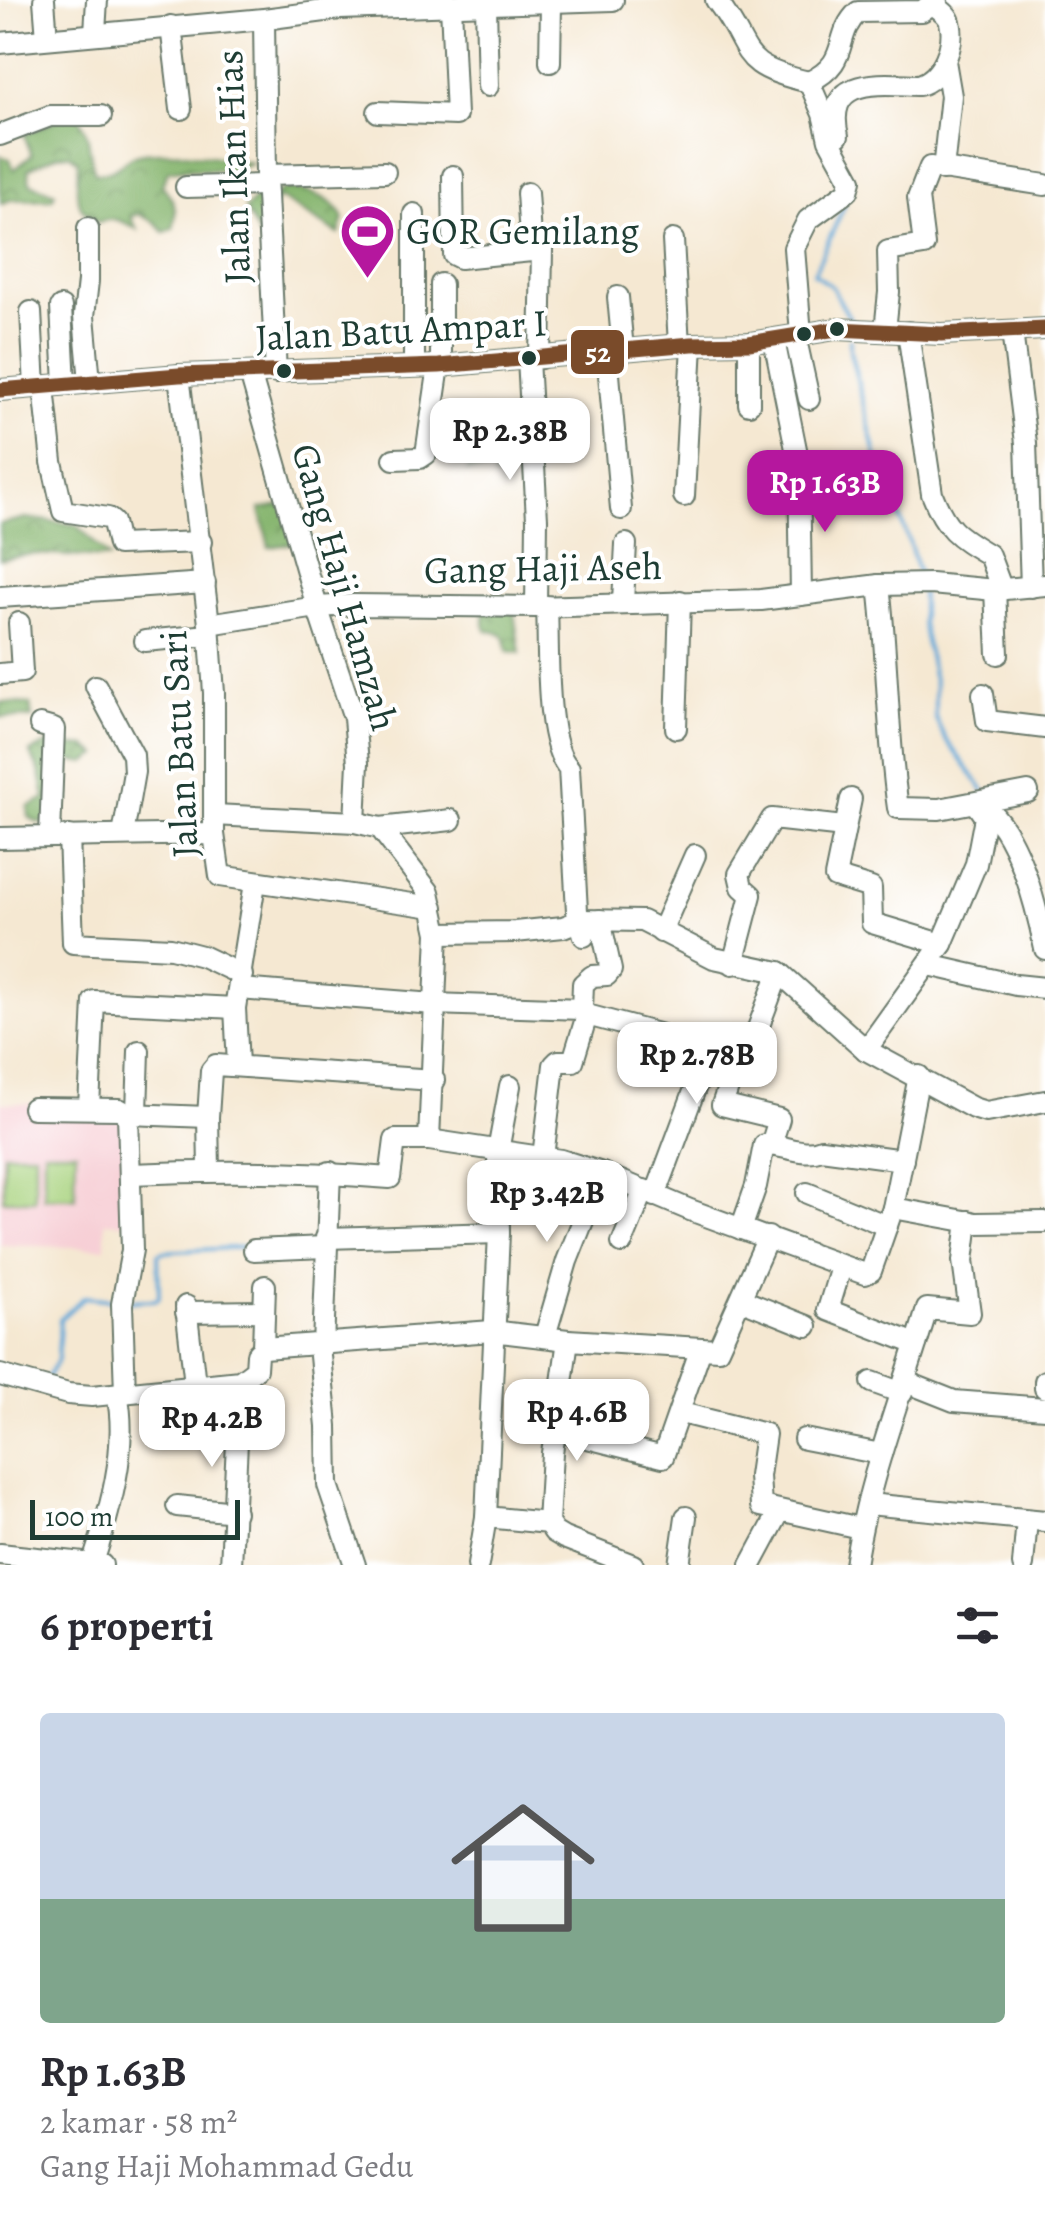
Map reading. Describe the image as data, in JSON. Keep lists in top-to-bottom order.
{
  "streets": {
    "street": [
      "Jalan Ikan Hias",
      "Jalan Batu Ampar I",
      "Gang Haji Aseh",
      "Gang Haji Hamzah",
      "Jalan Batu Sari"
    ]
  },
  "crossings": [
    ["Jalan Ikan Hias", "Jalan Batu Ampar I"],
    ["Jalan Batu Ampar I", "Gang Haji Hamzah"],
    ["Jalan Batu Ampar I", "Jalan Batu Sari"],
    ["Gang Haji Aseh", "Gang Haji Hamzah"],
    ["Gang Haji Aseh", "Jalan Batu Sari"]
  ],
  "places": {
    "sports": ["GOR Gemilang"]
  },
  "lines": ["transit line 52"],
  "scale_bar": "100 m",
  "page": {
    "price": [
      "Rp 2.38B",
      "Rp 1.63B",
      "Rp 2.78B",
      "Rp 3.42B",
      "Rp 4.6B",
      "Rp 4.2B"
    ],
    "scale": "100 m",
    "heading": "6 properti",
    "list": [
      {
        "name": "Rp 1.63B",
        "note": "2 kamar · 58 m² · Gang Haji Mohammad Gedu"
      }
    ]
  }
}
